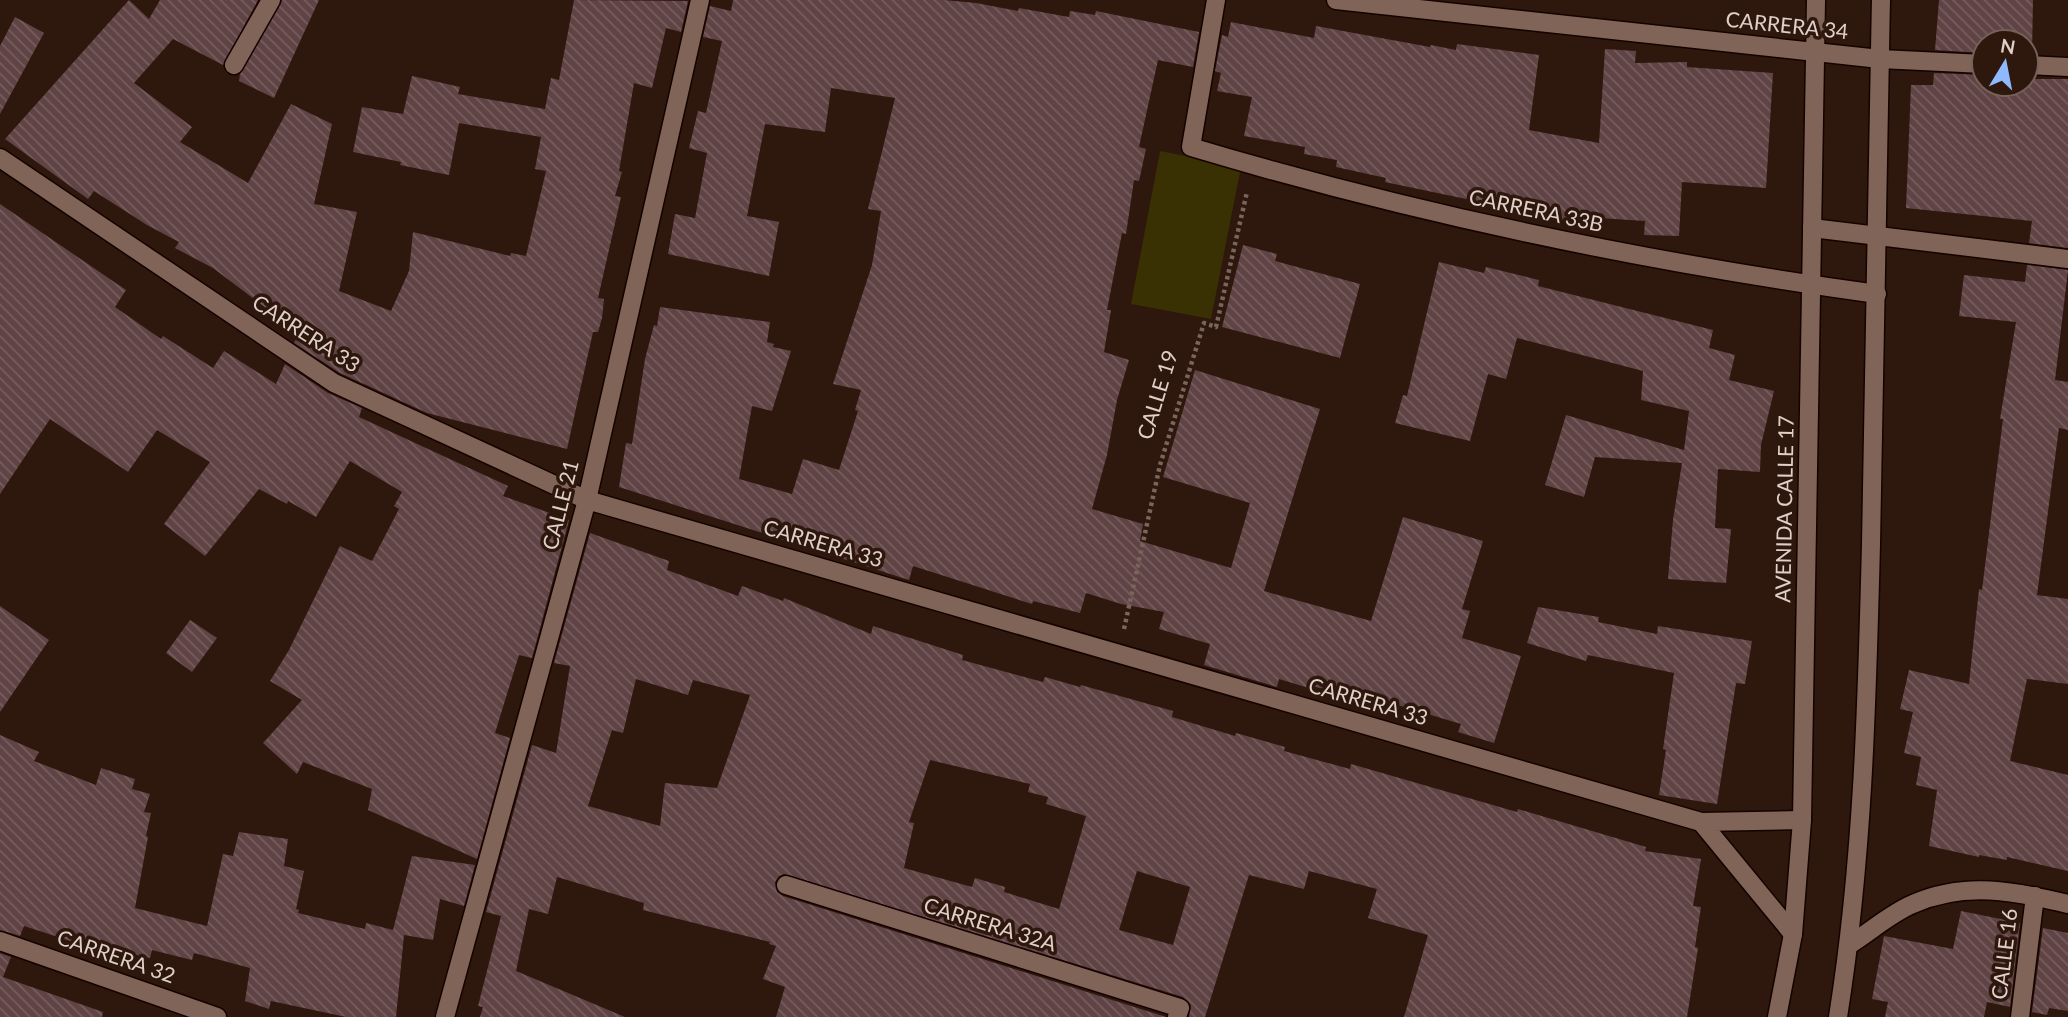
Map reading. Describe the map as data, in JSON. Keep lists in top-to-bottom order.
{
  "streets": {
    "street": [
      "CARRERA 34",
      "CARRERA 33B",
      "CARRERA 33",
      "CALLE 21",
      "AVENIDA CALLE 17",
      "CARRERA 32A",
      "CALLE 16",
      "CARRERA 32"
    ],
    "path": ["CALLE 19"]
  },
  "crossings": [
    ["CARRERA 34", "AVENIDA CALLE 17"],
    ["CARRERA 33B", "CALLE 19"],
    ["CARRERA 33B", "AVENIDA CALLE 17"],
    ["CARRERA 33", "CALLE 19"],
    ["CARRERA 33", "CALLE 21"],
    ["CARRERA 33", "AVENIDA CALLE 17"]
  ],
  "north": "top"
}
